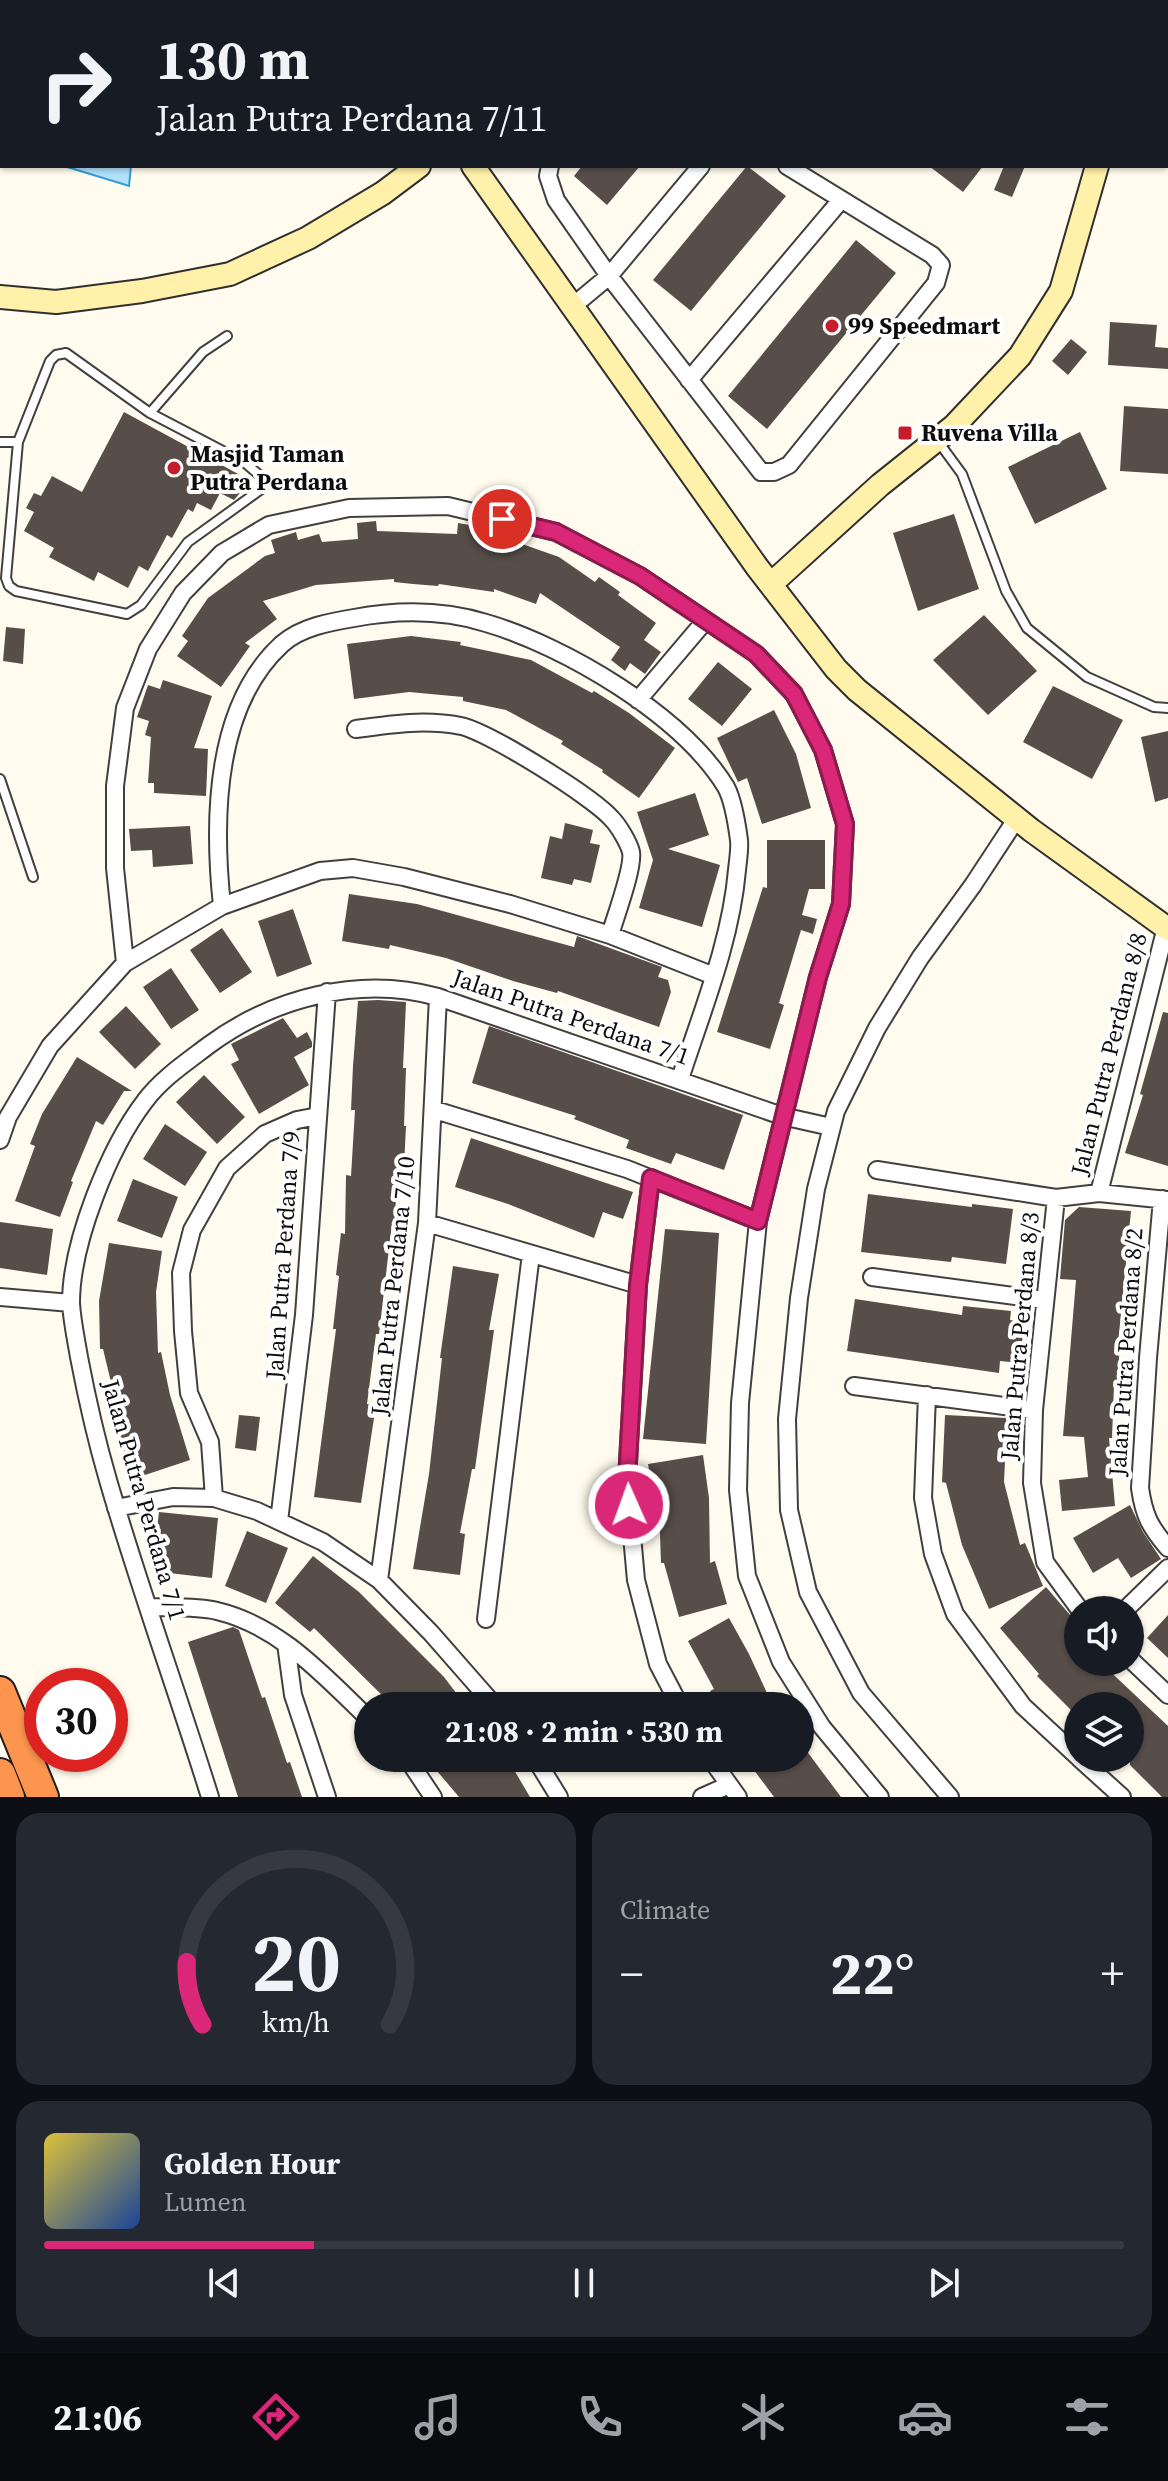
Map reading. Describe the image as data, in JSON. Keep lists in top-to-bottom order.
{
  "streets": {
    "street": [
      "Jalan Putra Perdana 7/1",
      "Jalan Putra Perdana 8/8",
      "Jalan Putra Perdana 7/9",
      "Jalan Putra Perdana 7/10",
      "Jalan Putra Perdana 8/3",
      "Jalan Putra Perdana 8/2"
    ]
  },
  "crossings": [
    ["Jalan Putra Perdana 7/1", "Jalan Putra Perdana 7/9"],
    ["Jalan Putra Perdana 7/1", "Jalan Putra Perdana 7/10"]
  ],
  "places": {
    "other": ["99 Speedmart", "Masjid Taman Putra Perdana"],
    "transit": ["Ruvena Villa"]
  },
  "page": {
    "turn": ["130 m", "Jalan Putra Perdana 7/11"],
    "limit": "30",
    "trip": "21:08 · 2 min · 530 m",
    "tile": "Climate",
    "heat": ["−", "22°", "+"],
    "song": ["Golden Hour", "Lumen"],
    "tabs": "21:06",
    "gauge": ["20", "km/h"]
  }
}
